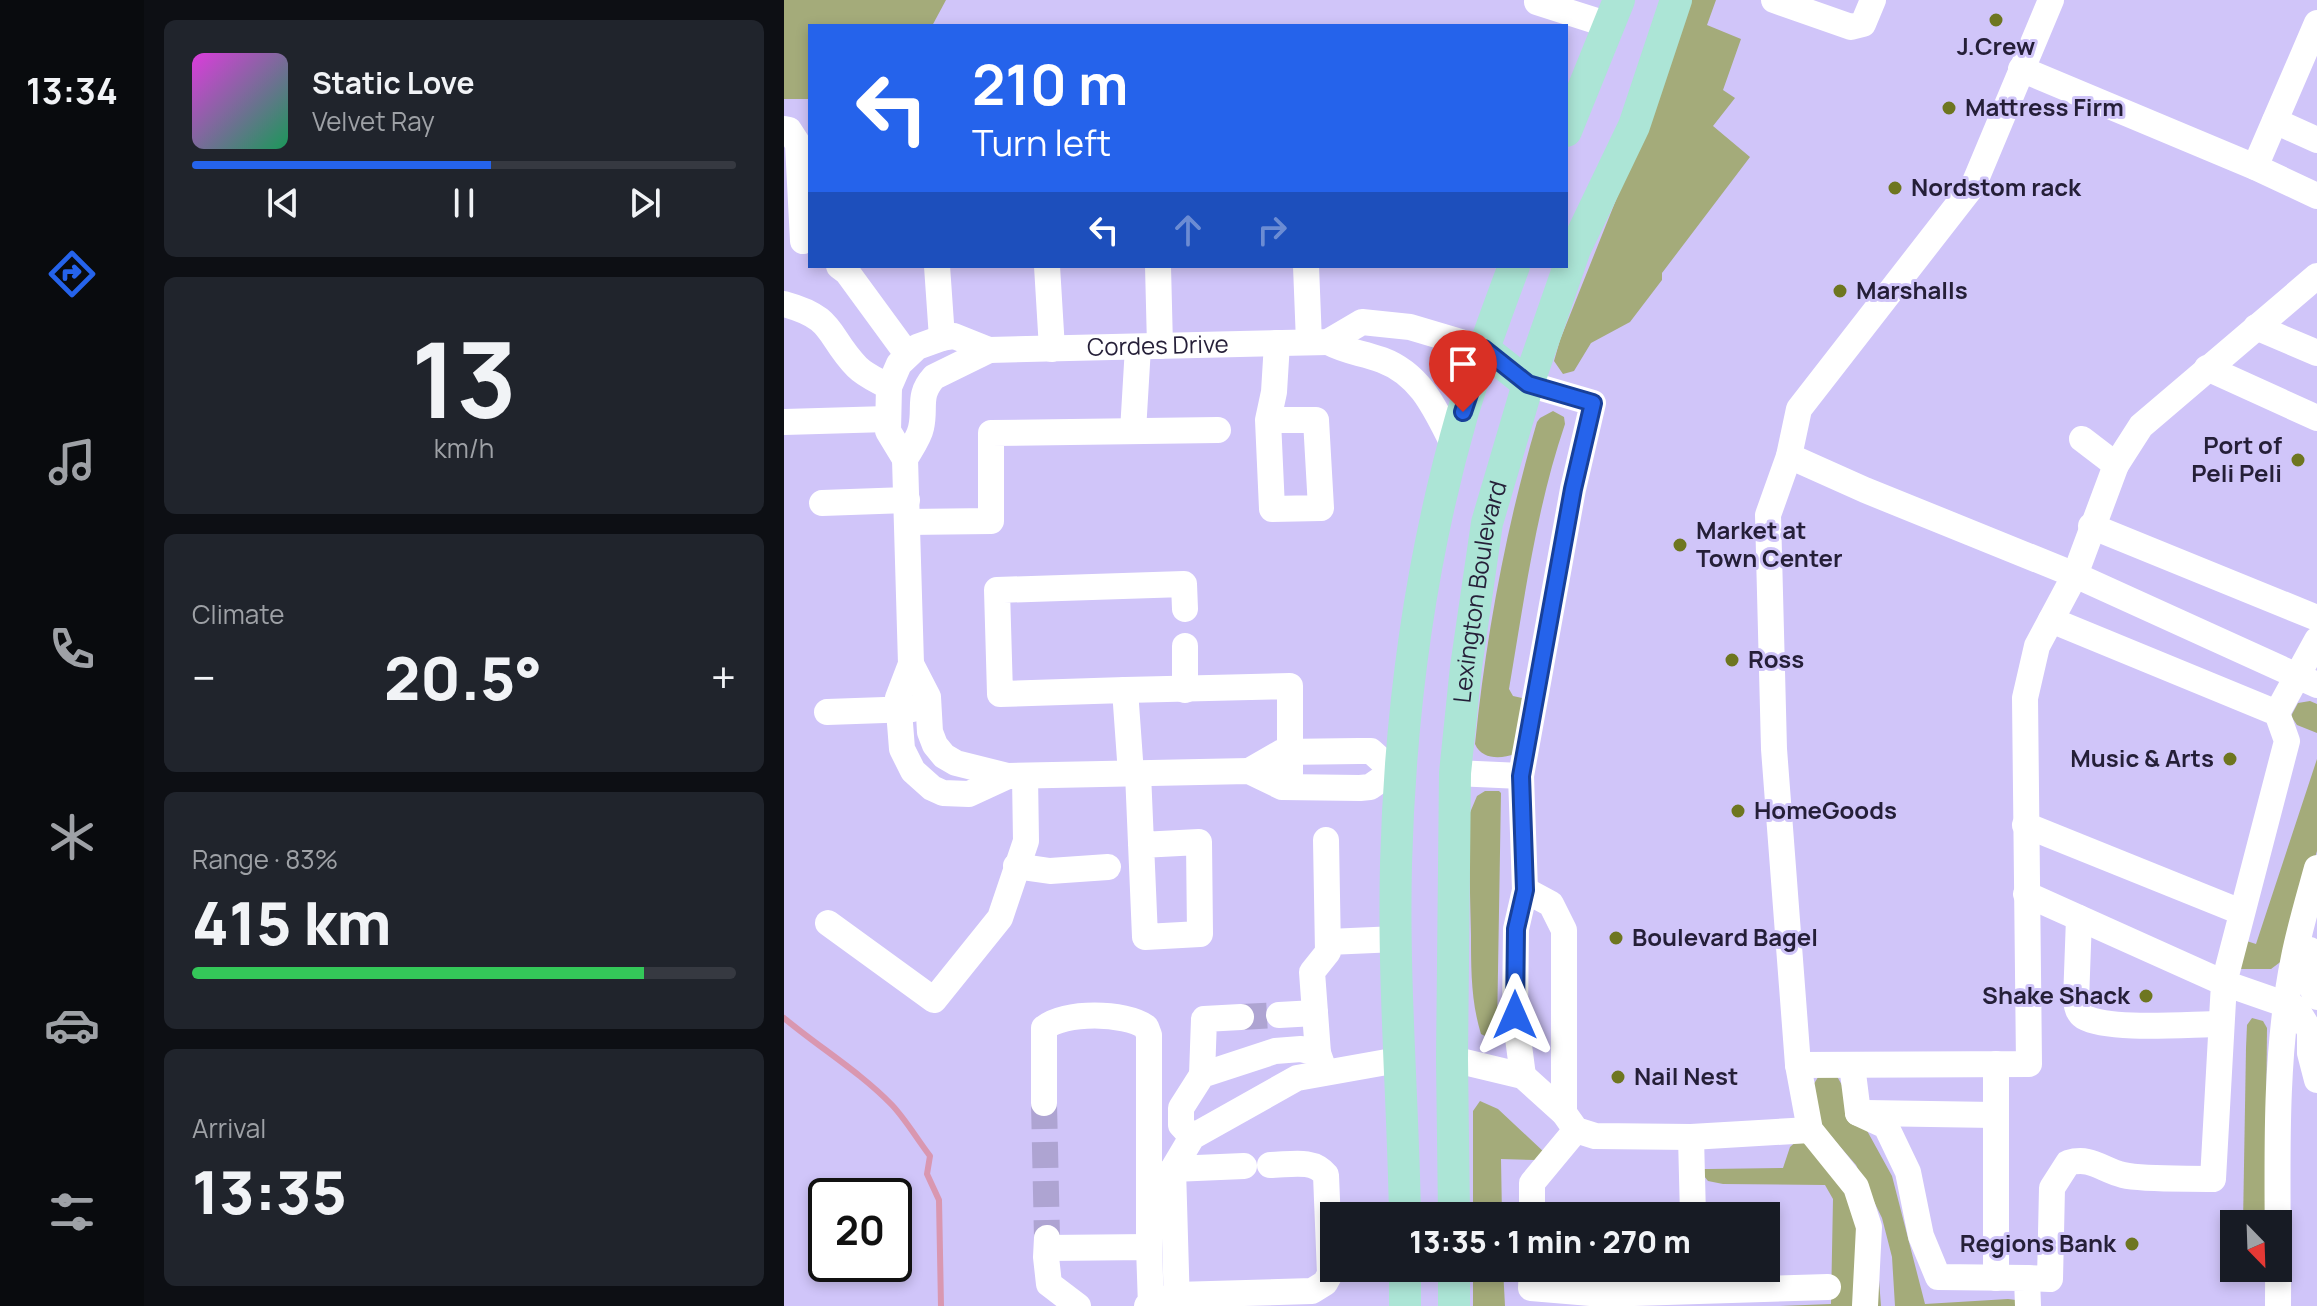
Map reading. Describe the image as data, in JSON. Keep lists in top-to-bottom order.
{
  "streets": {
    "main road": ["Lexington Boulevard"],
    "street": ["Cordes Drive"]
  },
  "places": [
    "J.Crew",
    "Mattress Firm",
    "Nordstom rack",
    "Marshalls",
    "Port of Peli Peli",
    "Market at Town Center",
    "Ross",
    "Music & Arts",
    "HomeGoods",
    "Boulevard Bagel",
    "Shake Shack",
    "Nail Nest",
    "Regions Bank"
  ],
  "north": "bottom right",
  "page": {
    "tabs": "13:34",
    "turn": ["210 m", "Turn left"],
    "song": ["Static Love", "Velvet Ray"],
    "tile": [
      ["13", "km/h"],
      "Climate",
      ["Range · 83%", "415 km"],
      ["Arrival", "13:35"]
    ],
    "heat": ["−", "20.5°", "+"],
    "limit": "20",
    "trip": "13:35 · 1 min · 270 m"
  }
}
